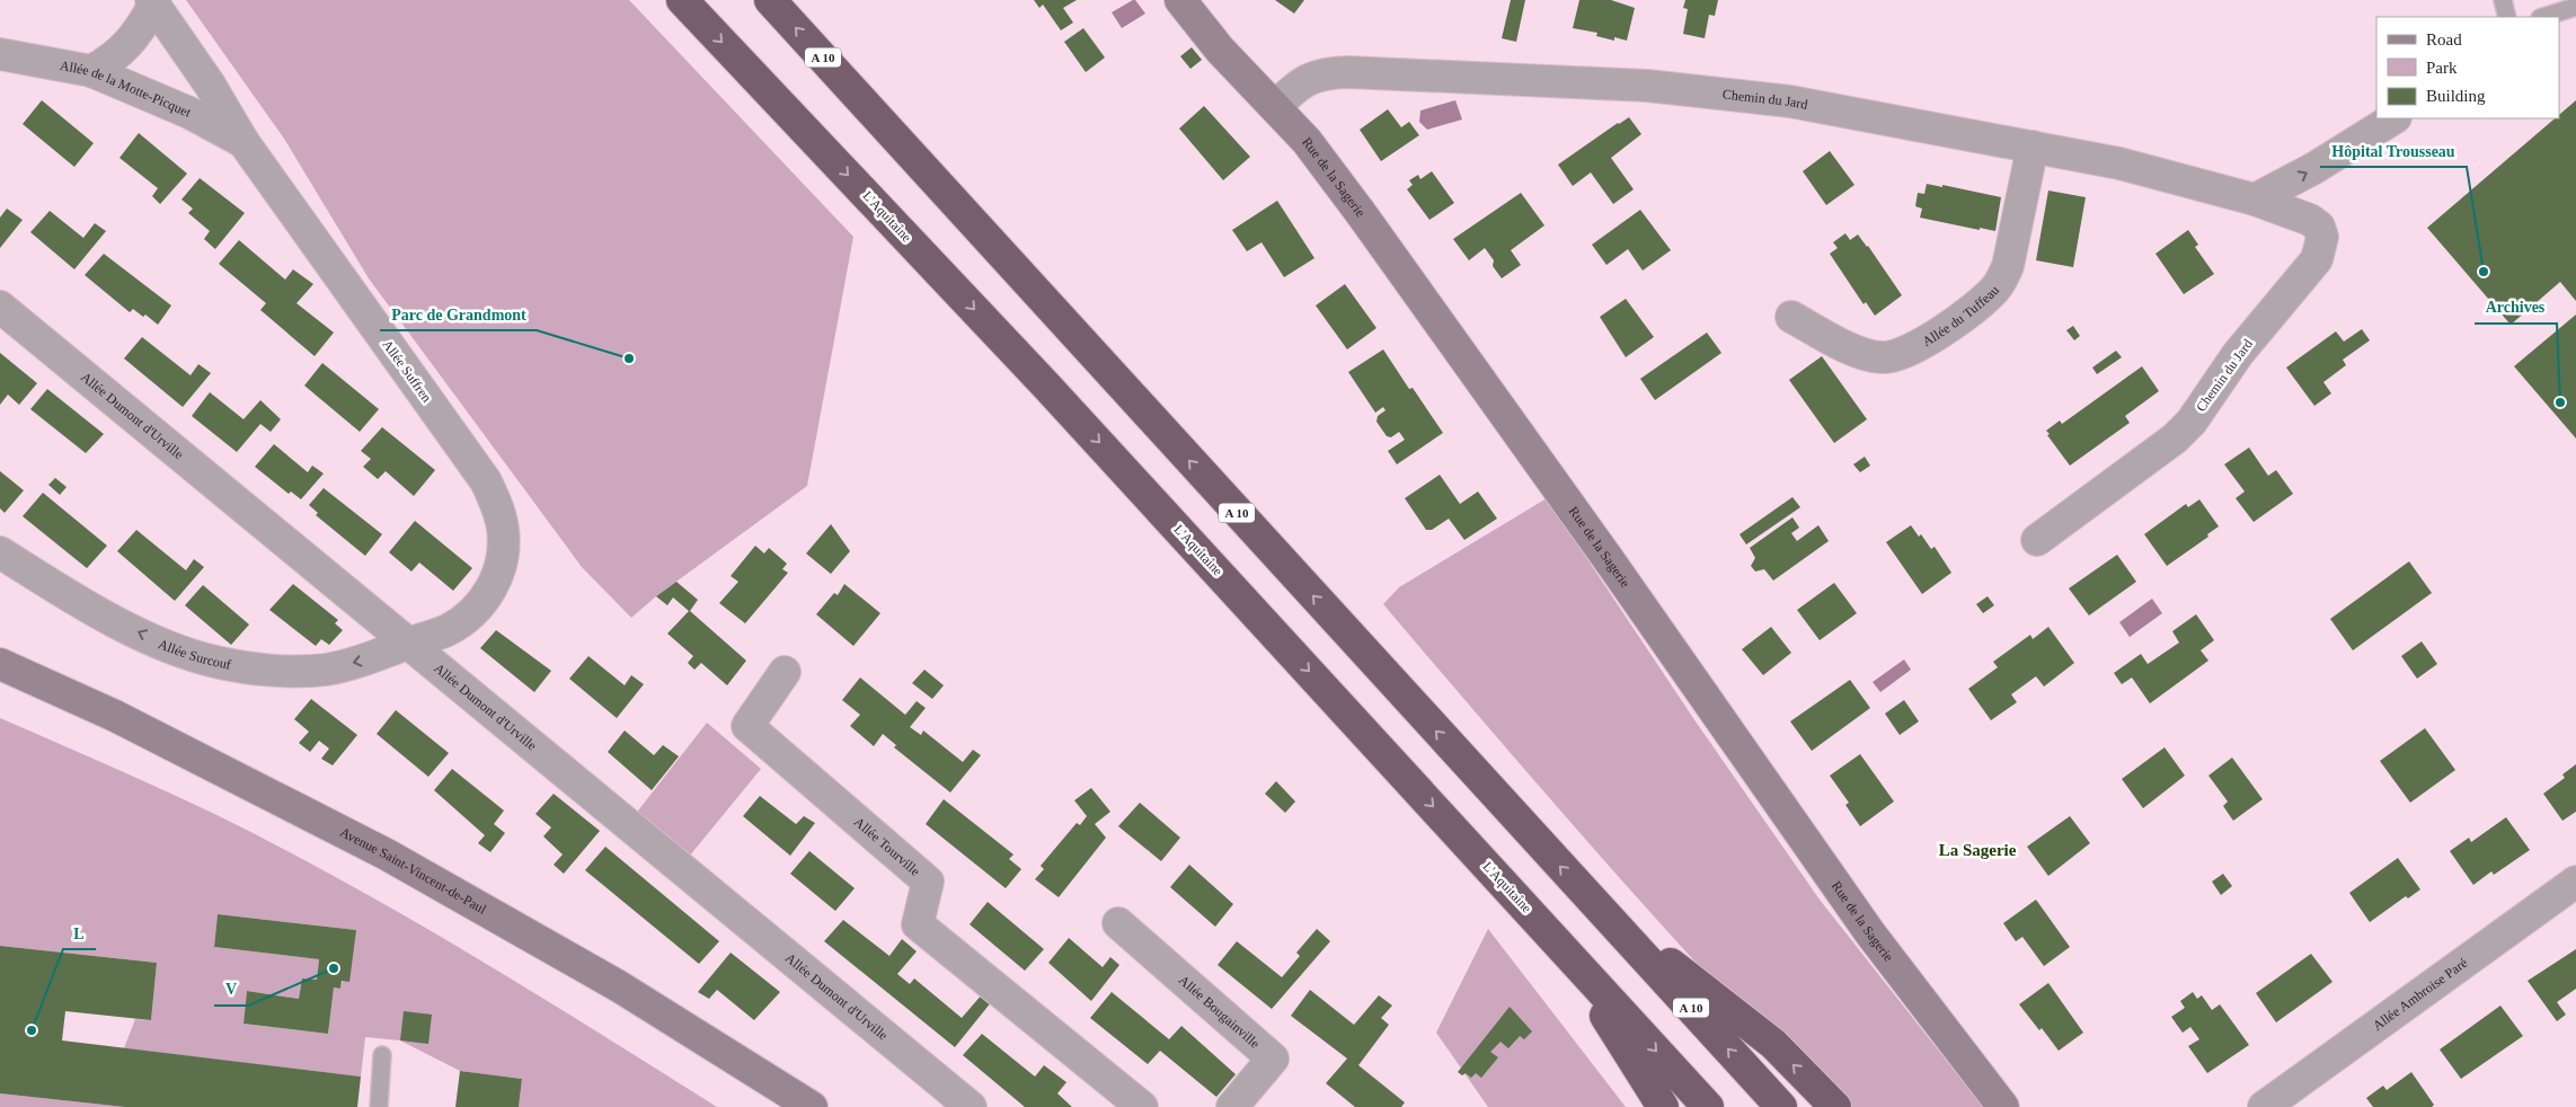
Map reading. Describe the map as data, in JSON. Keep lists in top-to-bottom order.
{
  "streets": {
    "highway": ["A 10", "L'Aquitaine"],
    "street": [
      "Allée de la Motte-Picquet",
      "Chemin du Jard",
      "Rue de la Sagerie",
      "Allée du Tuffeau",
      "Allée Suffren",
      "Allée Dumont d'Urville",
      "Allée Surcouf",
      "Allée Tourville",
      "Avenue Saint-Vincent-de-Paul",
      "Allée Ambroise Paré",
      "Allée Bougainville"
    ]
  },
  "crossings": [
    ["Allée de la Motte-Picquet", "Allée Suffren"],
    ["Chemin du Jard", "Rue de la Sagerie"],
    ["Chemin du Jard", "Allée du Tuffeau"],
    ["Allée Suffren", "Allée Dumont d'Urville"],
    ["Allée Suffren", "Allée Surcouf"],
    ["Allée Dumont d'Urville", "Allée Surcouf"]
  ],
  "one_way": ["Allée Surcouf"],
  "districts": ["La Sagerie"],
  "places": [
    "Hôpital Trousseau",
    "Parc de Grandmont",
    "Archives",
    "V",
    "L"
  ],
  "legend": ["Road", "Park", "Building"]
}
